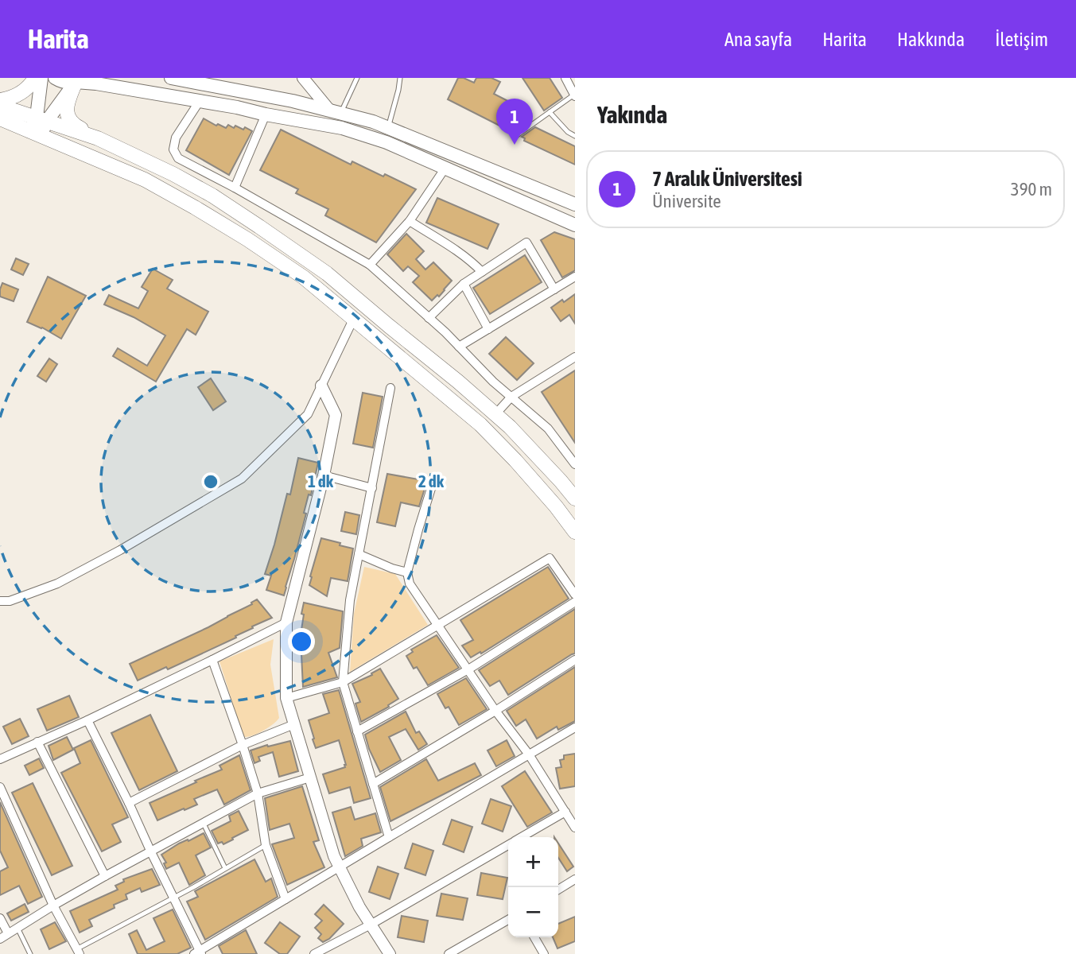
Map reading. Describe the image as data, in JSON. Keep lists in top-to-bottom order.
{
  "page": {
    "header": "Harita",
    "nav": [
      "Ana sayfa",
      "Harita",
      "Hakkında",
      "İletişim"
    ],
    "heading": "Yakında",
    "pins": "1",
    "list": [
      {
        "mark": "1",
        "name": "7 Aralık Üniversitesi",
        "note": "Üniversite",
        "value": "390 m"
      }
    ],
    "map_buttons": ["+", "−"]
  },
  "rings": ["1 dk", "2 dk"]
}
